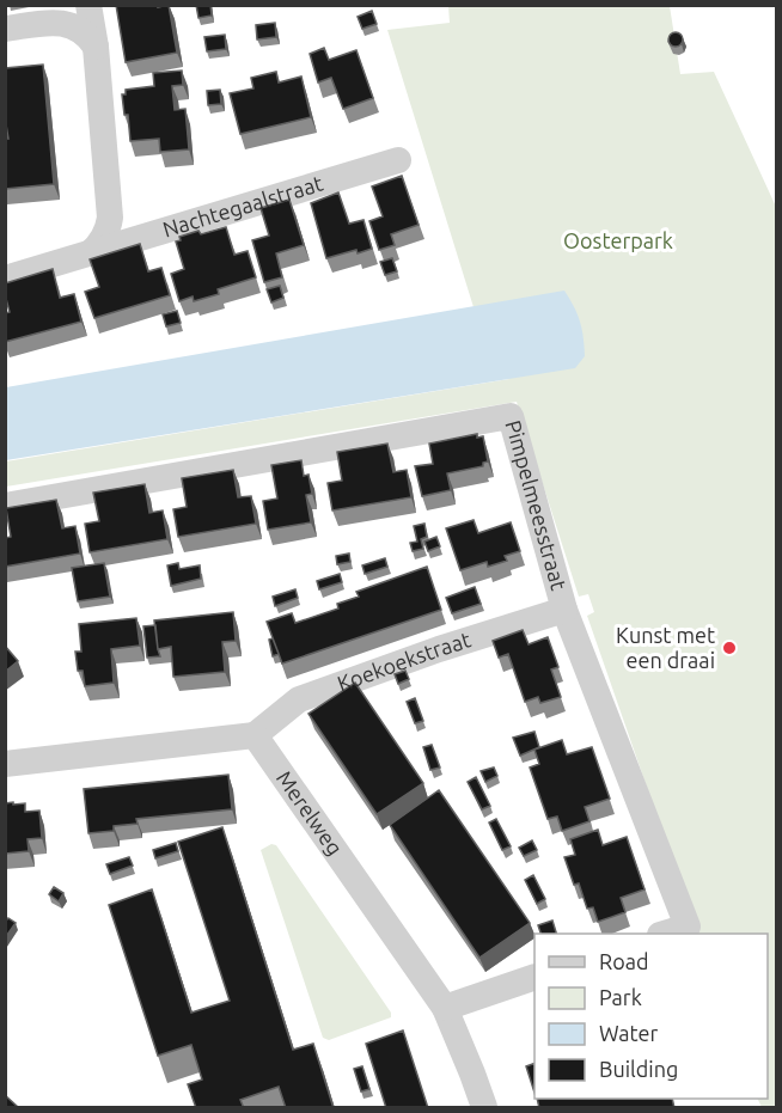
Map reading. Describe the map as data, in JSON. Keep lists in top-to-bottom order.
{
  "streets": {
    "street": [
      "Nachtegaalstraat",
      "Pimpelmeesstraat",
      "Koekoekstraat",
      "Merelweg"
    ]
  },
  "crossings": [
    ["Pimpelmeesstraat", "Koekoekstraat"],
    ["Koekoekstraat", "Merelweg"]
  ],
  "parks": ["Oosterpark"],
  "places": ["Kunst met een draai"],
  "legend": [
    "Road",
    "Park",
    "Water",
    "Building"
  ]
}
